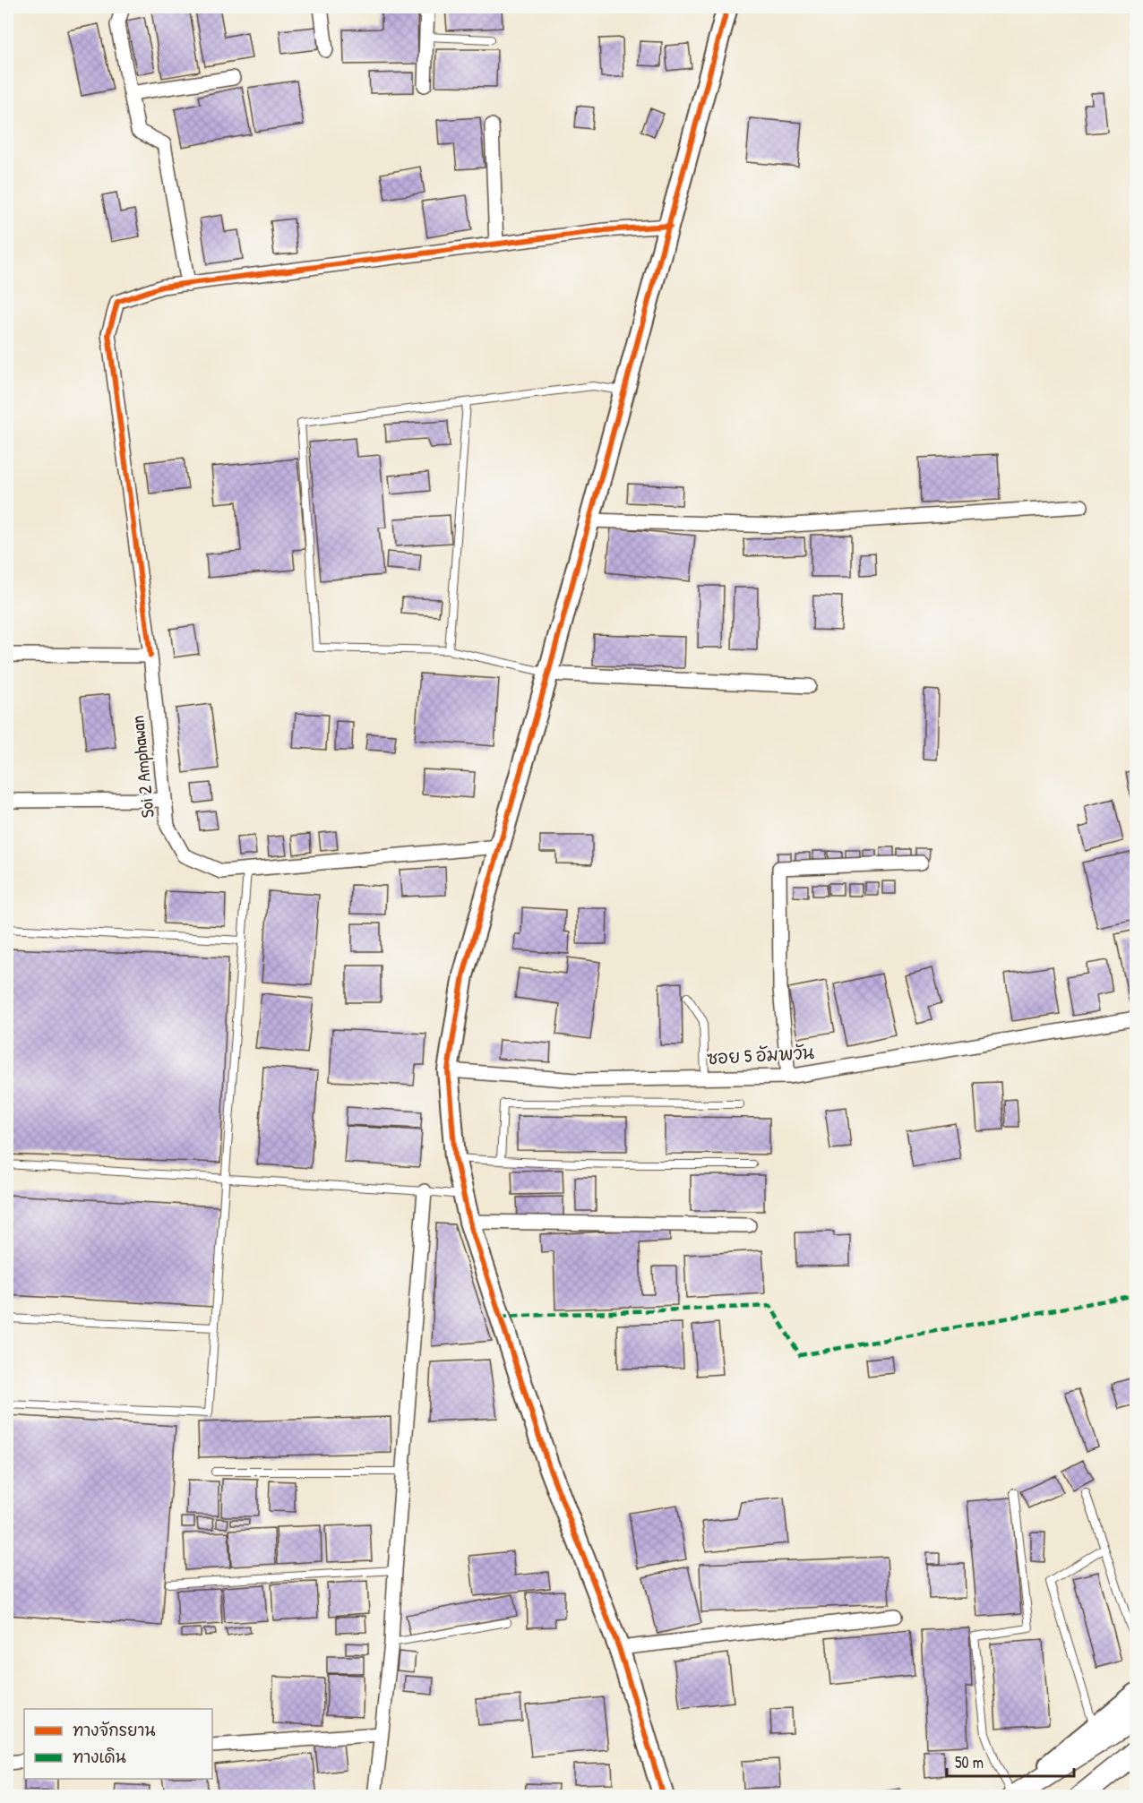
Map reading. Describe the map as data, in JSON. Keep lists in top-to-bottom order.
{
  "streets": {
    "street": ["Soi 2 Amphawan", "ซอย 5 อัมพวัน"]
  },
  "legend": ["ทางจักรยาน", "ทางเดิน"],
  "scale_bar": "50 m"
}
